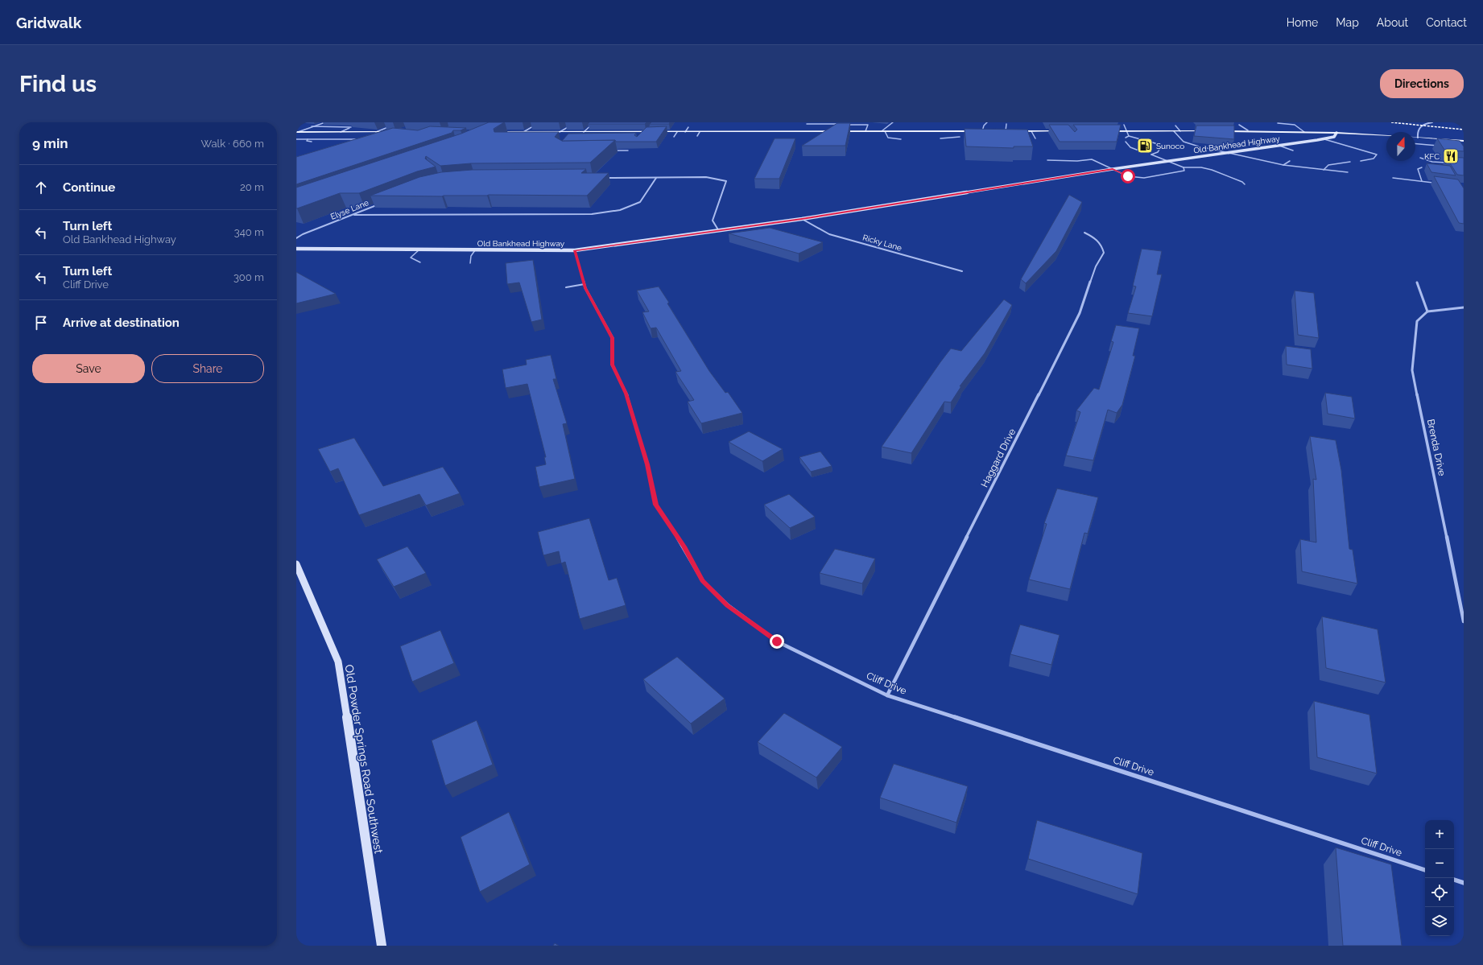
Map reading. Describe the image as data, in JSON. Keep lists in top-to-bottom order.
{
  "streets": {
    "street": [
      "Old Bankhead Highway",
      "Elyse Lane",
      "Ricky Lane",
      "Brenda Drive",
      "Haggard Drive",
      "Cliff Drive",
      "Old Powder Springs Road Southwest"
    ]
  },
  "crossings": [
    ["Old Bankhead Highway", "Ricky Lane"],
    ["Old Bankhead Highway", "Cliff Drive"],
    ["Haggard Drive", "Cliff Drive"]
  ],
  "places": {
    "fuel station": ["Sunoco"],
    "restaurant": ["KFC"]
  },
  "north": "top",
  "page": {
    "header": "Gridwalk",
    "nav": [
      "Home",
      "Map",
      "About",
      "Contact"
    ],
    "buttons": [
      "Directions",
      ["Save", "Share"]
    ],
    "title": "Find us",
    "heading": ["9 min", "Walk · 660 m"],
    "list": [
      ["Continue", "20 m"],
      ["Turn left", "Old Bankhead Highway", "340 m"],
      ["Turn left", "Cliff Drive", "300 m"],
      "Arrive at destination"
    ],
    "map_buttons": ["+", "−"]
  }
}
